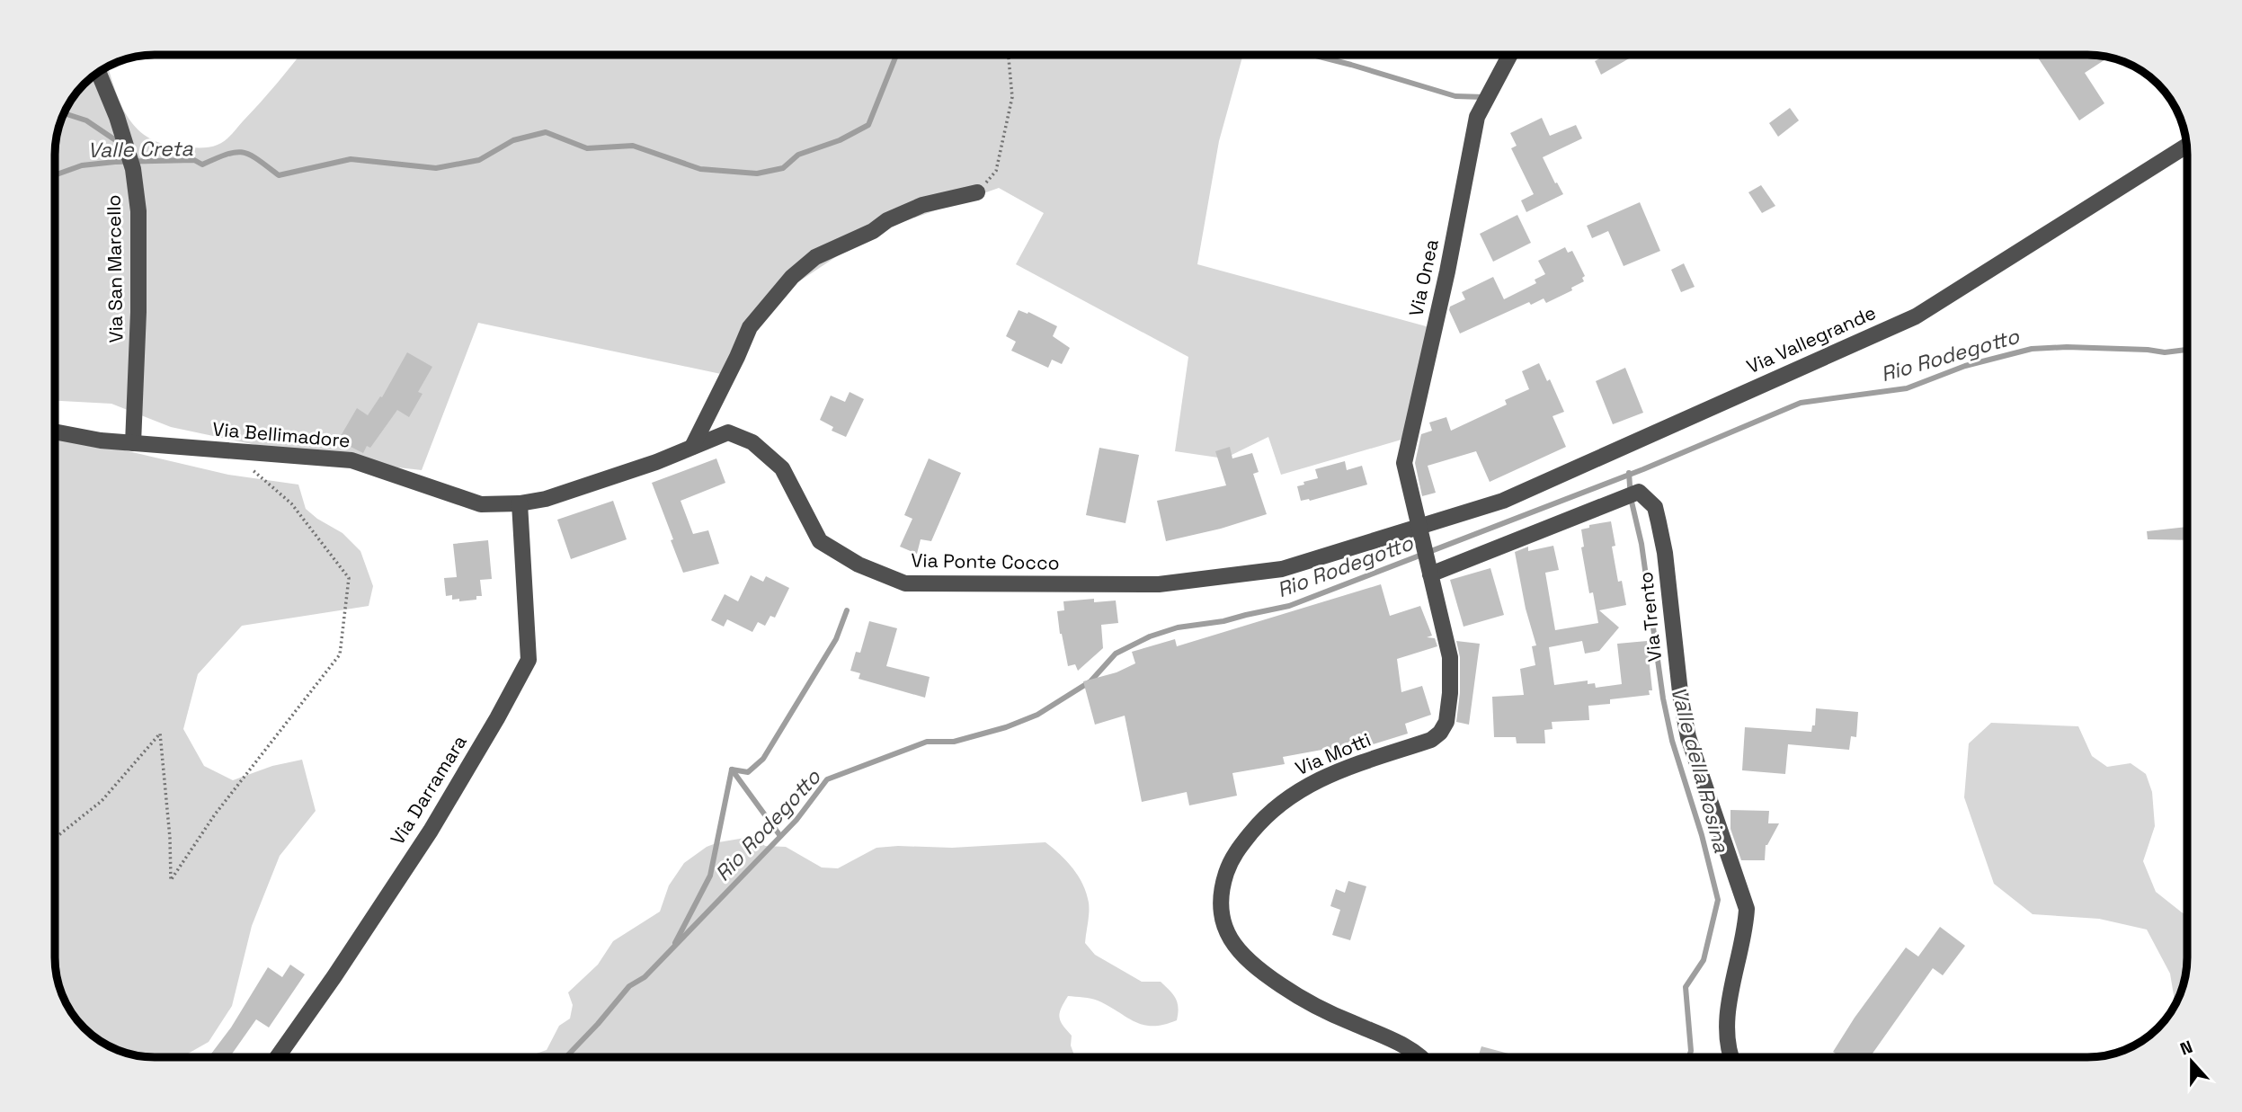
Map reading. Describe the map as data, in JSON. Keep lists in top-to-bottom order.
{
  "streets": {
    "street": [
      "Via San Marcello",
      "Via Onea",
      "Via Vallegrande",
      "Via Bellimadore",
      "Via Ponte Cocco",
      "Via Trento",
      "Via Motti",
      "Via Darramara"
    ]
  },
  "crossings": [
    ["Via San Marcello", "Via Bellimadore"],
    ["Via Onea", "Via Vallegrande"],
    ["Via Onea", "Via Ponte Cocco"],
    ["Via Onea", "Via Motti"],
    ["Via Vallegrande", "Via Ponte Cocco"],
    ["Via Vallegrande", "Via Motti"],
    ["Via Bellimadore", "Via Ponte Cocco"],
    ["Via Bellimadore", "Via Darramara"],
    ["Via Ponte Cocco", "Via Motti"],
    ["Via Trento", "Via Motti"]
  ],
  "water": ["Valle Creta", "Rio Rodegotto", "Valle della Rosina"],
  "north": "top"
}
